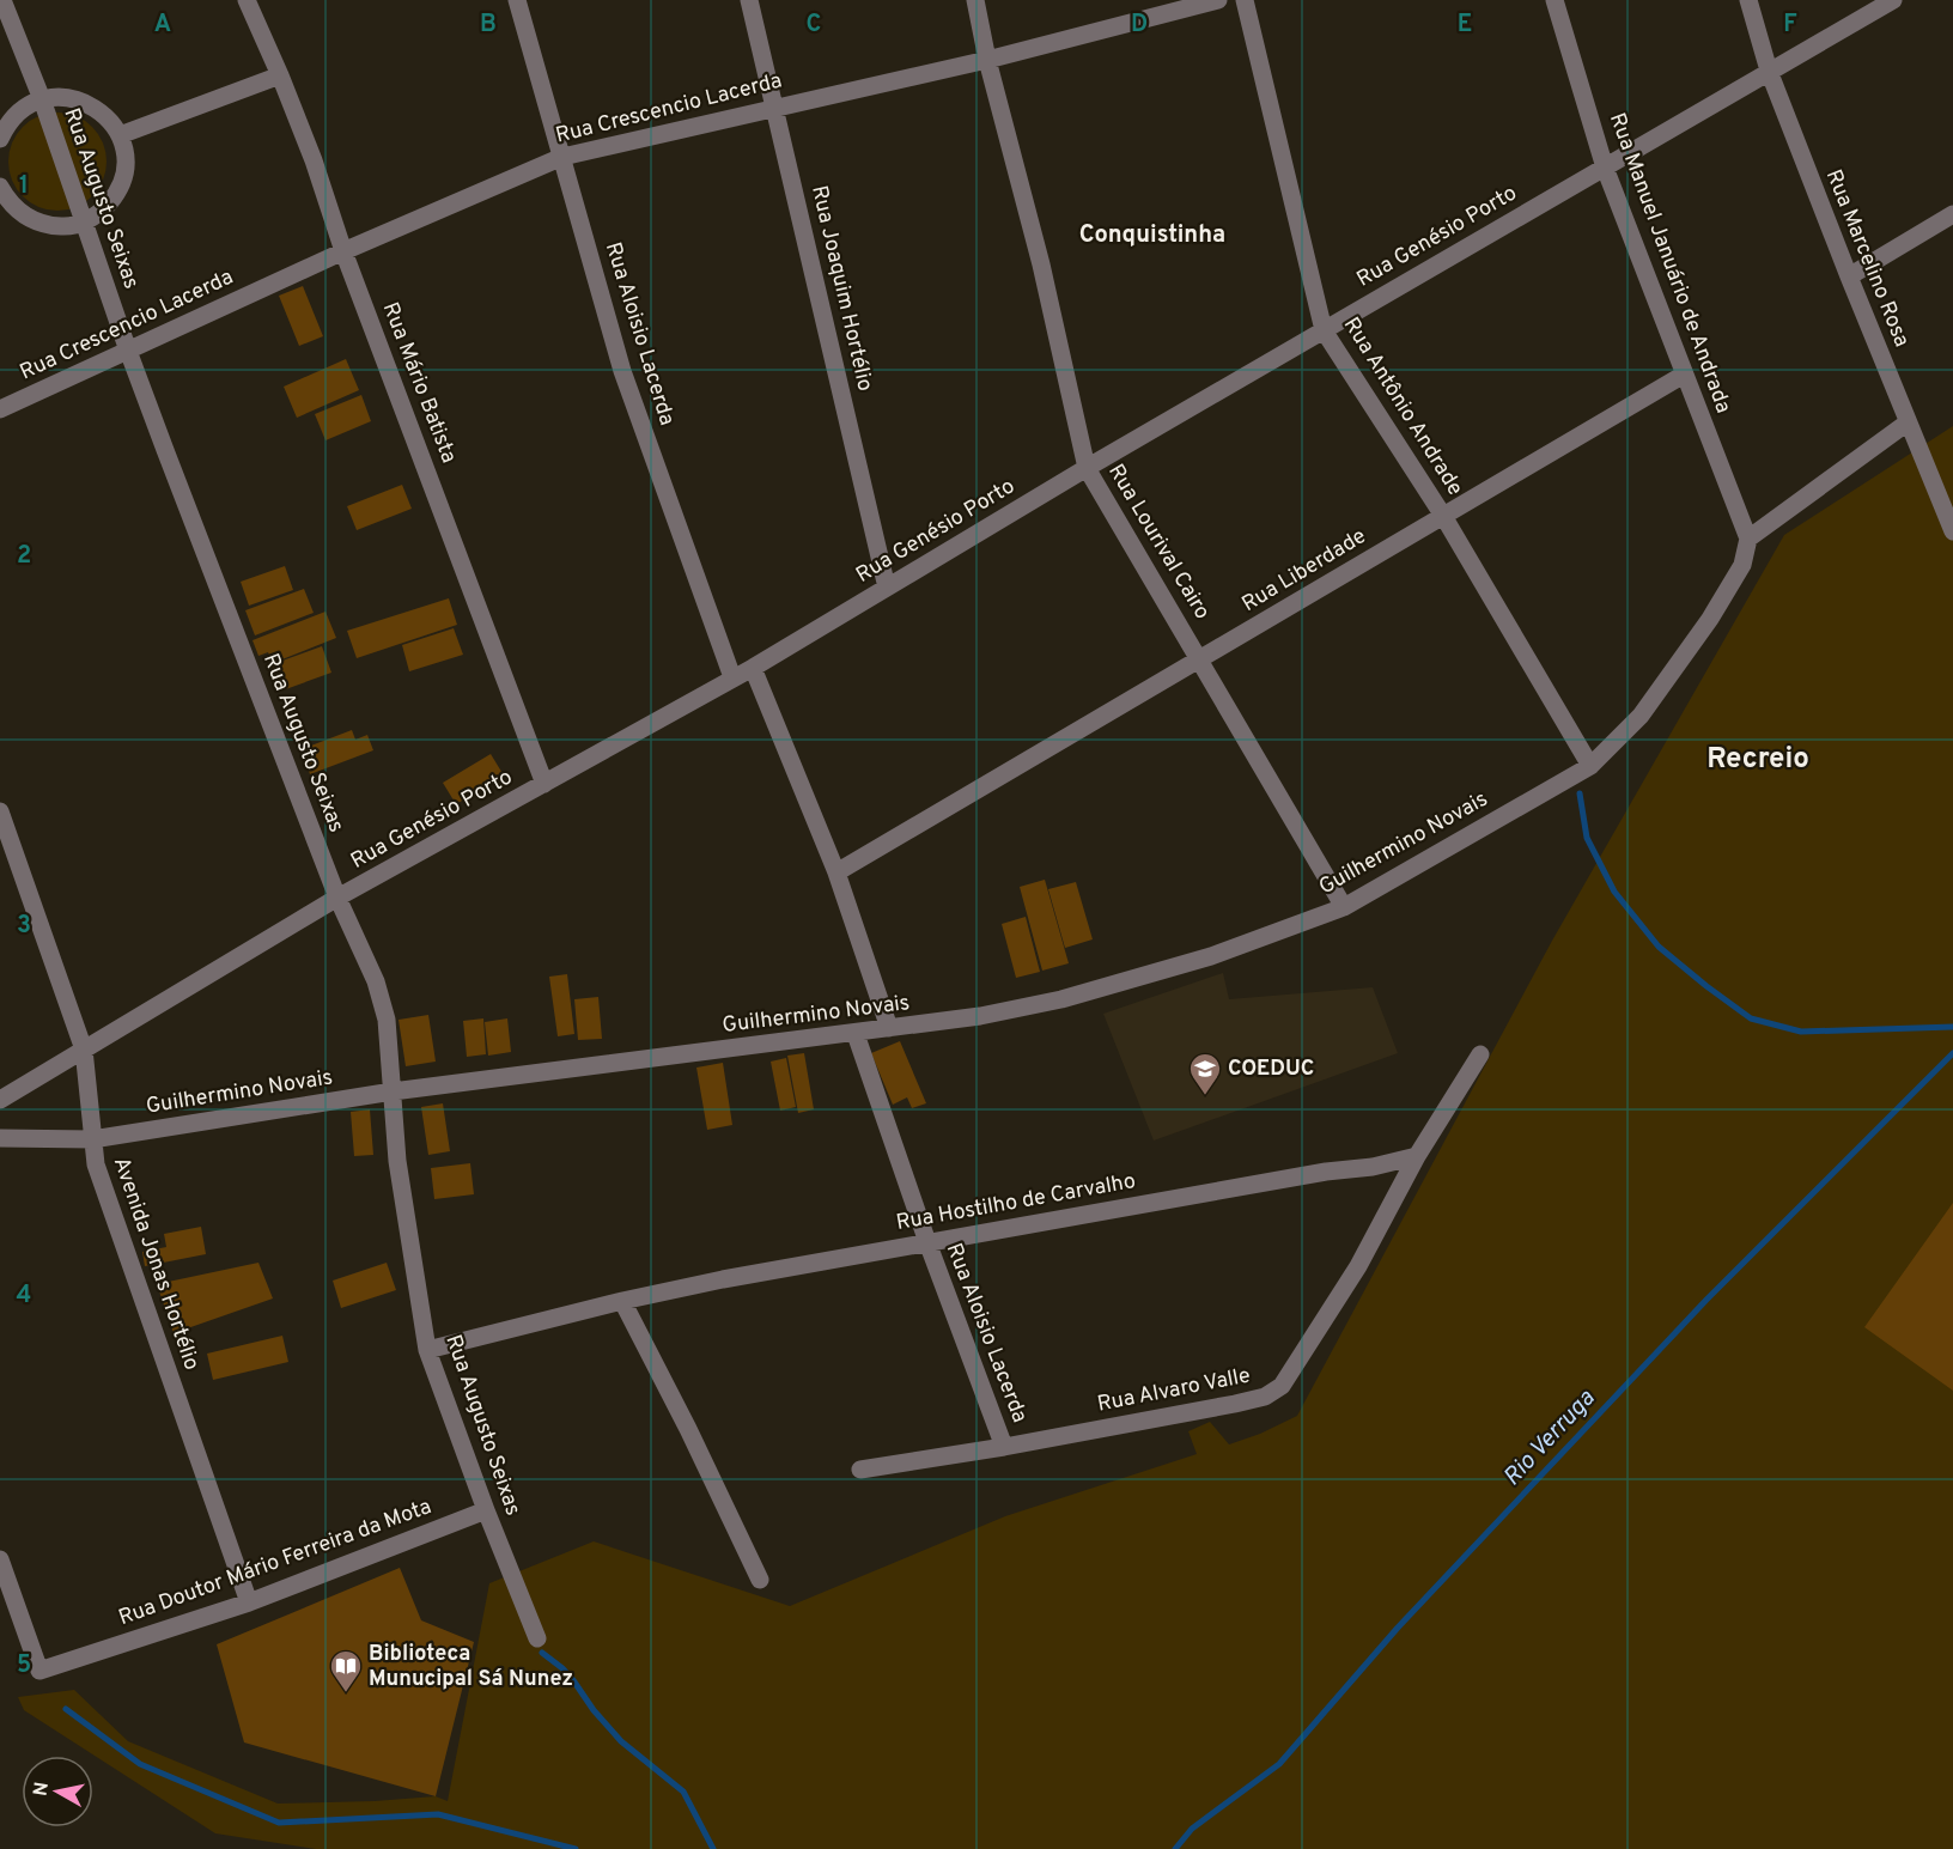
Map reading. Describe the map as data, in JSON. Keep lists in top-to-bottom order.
{
  "streets": {
    "street": [
      "Rua Crescencio Lacerda",
      "Rua Augusto Seixas",
      "Rua Genésio Porto",
      "Rua Marcelino Rosa",
      "Rua Manuel Januário de Andrada",
      "Rua Joaquim Hortélio",
      "Rua Aloisio Lacerda",
      "Rua Mário Batista",
      "Rua Antônio Andrade",
      "Rua Lourival Cairo",
      "Rua Liberdade",
      "Guilhermino Novais",
      "Rua Hostilho de Carvalho",
      "Avenida Jonas Hortélio",
      "Rua Alvaro Valle",
      "Rua Doutor Mário Ferreira da Mota"
    ]
  },
  "crossings": [
    ["Rua Crescencio Lacerda", "Rua Augusto Seixas"],
    ["Rua Crescencio Lacerda", "Rua Joaquim Hortélio"],
    ["Rua Crescencio Lacerda", "Rua Aloisio Lacerda"],
    ["Rua Crescencio Lacerda", "Rua Mário Batista"],
    ["Rua Crescencio Lacerda", "Rua Lourival Cairo"],
    ["Rua Augusto Seixas", "Rua Genésio Porto"],
    ["Rua Augusto Seixas", "Guilhermino Novais"],
    ["Rua Augusto Seixas", "Rua Hostilho de Carvalho"],
    ["Rua Augusto Seixas", "Rua Doutor Mário Ferreira da Mota"],
    ["Rua Genésio Porto", "Rua Marcelino Rosa"],
    ["Rua Genésio Porto", "Rua Manuel Januário de Andrada"],
    ["Rua Genésio Porto", "Rua Joaquim Hortélio"],
    ["Rua Genésio Porto", "Rua Aloisio Lacerda"],
    ["Rua Genésio Porto", "Rua Mário Batista"],
    ["Rua Genésio Porto", "Rua Antônio Andrade"],
    ["Rua Genésio Porto", "Rua Lourival Cairo"],
    ["Rua Genésio Porto", "Avenida Jonas Hortélio"],
    ["Rua Manuel Januário de Andrada", "Rua Liberdade"],
    ["Rua Manuel Januário de Andrada", "Guilhermino Novais"],
    ["Rua Aloisio Lacerda", "Guilhermino Novais"],
    ["Rua Aloisio Lacerda", "Rua Hostilho de Carvalho"],
    ["Rua Aloisio Lacerda", "Rua Alvaro Valle"],
    ["Rua Antônio Andrade", "Rua Liberdade"],
    ["Rua Antônio Andrade", "Guilhermino Novais"],
    ["Rua Lourival Cairo", "Rua Liberdade"],
    ["Rua Lourival Cairo", "Guilhermino Novais"],
    ["Guilhermino Novais", "Avenida Jonas Hortélio"],
    ["Rua Hostilho de Carvalho", "Rua Alvaro Valle"],
    ["Avenida Jonas Hortélio", "Rua Doutor Mário Ferreira da Mota"]
  ],
  "districts": ["Conquistinha", "Recreio"],
  "water": ["Rio Verruga"],
  "places": {
    "school or university": ["COEDUC"],
    "library": ["Biblioteca Munucipal Sá Nunez"]
  },
  "north": "left",
  "grid": {
    "columns": [
      "A",
      "B",
      "C",
      "D",
      "E",
      "F"
    ],
    "rows": [
      "1",
      "2",
      "3",
      "4",
      "5"
    ]
  }
}
